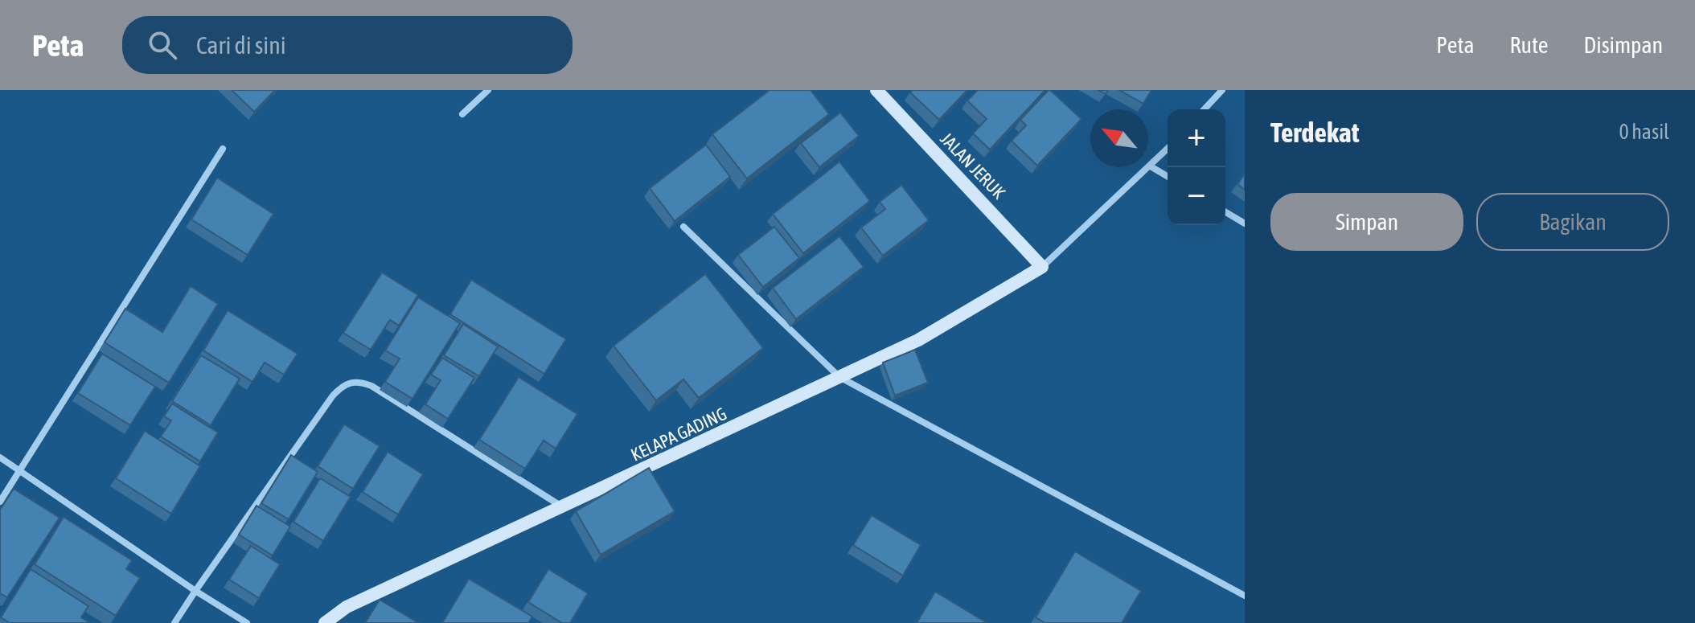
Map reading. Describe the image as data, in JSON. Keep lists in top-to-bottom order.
{
  "streets": {
    "street": ["JALAN JERUK", "KELAPA GADING"]
  },
  "crossings": [
    ["JALAN JERUK", "KELAPA GADING"]
  ],
  "north": "top left",
  "page": {
    "header": "Peta",
    "search": "Cari di sini",
    "nav": ["Peta", "Rute", "Disimpan"],
    "heading": ["Terdekat", "0 hasil"],
    "map_buttons": ["+", "−"],
    "buttons": ["Simpan", "Bagikan"]
  }
}
